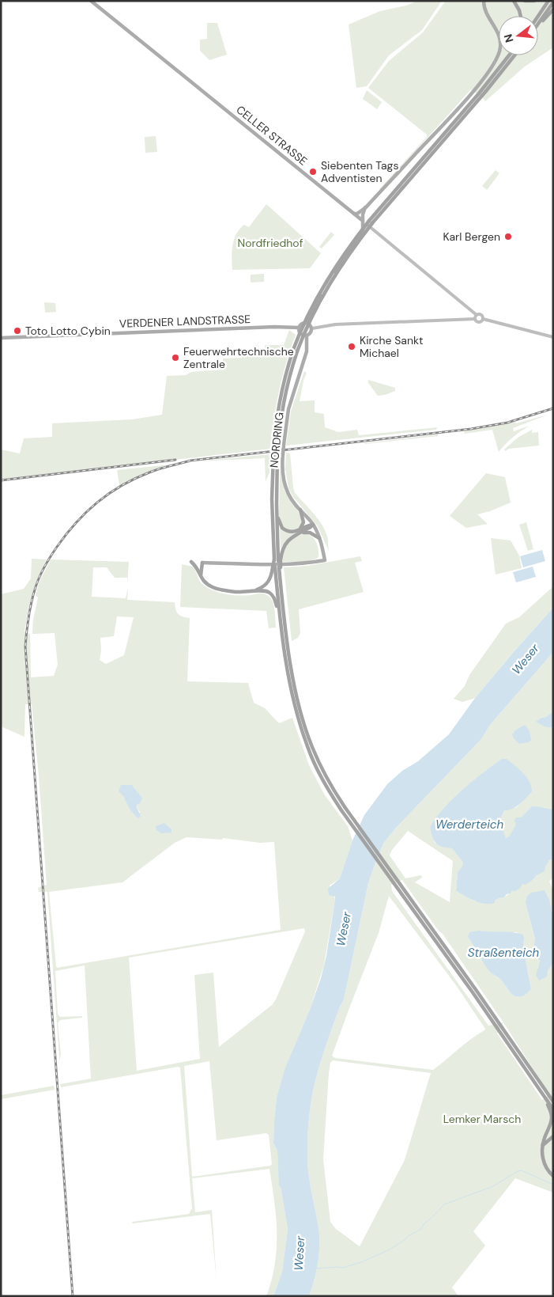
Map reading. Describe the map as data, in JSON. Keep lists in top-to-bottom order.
{
  "streets": {
    "main road": ["CELLER STRASSE", "VERDENER LANDSTRASSE", "NORDRING"]
  },
  "crossings": [
    ["VERDENER LANDSTRASSE", "NORDRING"]
  ],
  "water": ["Weser", "Werderteich", "Straßenteich"],
  "parks": ["Nordfriedhof", "Lemker Marsch"],
  "places": [
    "Siebenten Tags Adventisten",
    "Karl Bergen",
    "Toto Lotto Cybin",
    "Kirche Sankt Michael",
    "Feuerwehrtechnische Zentrale"
  ],
  "north": "left"
}
